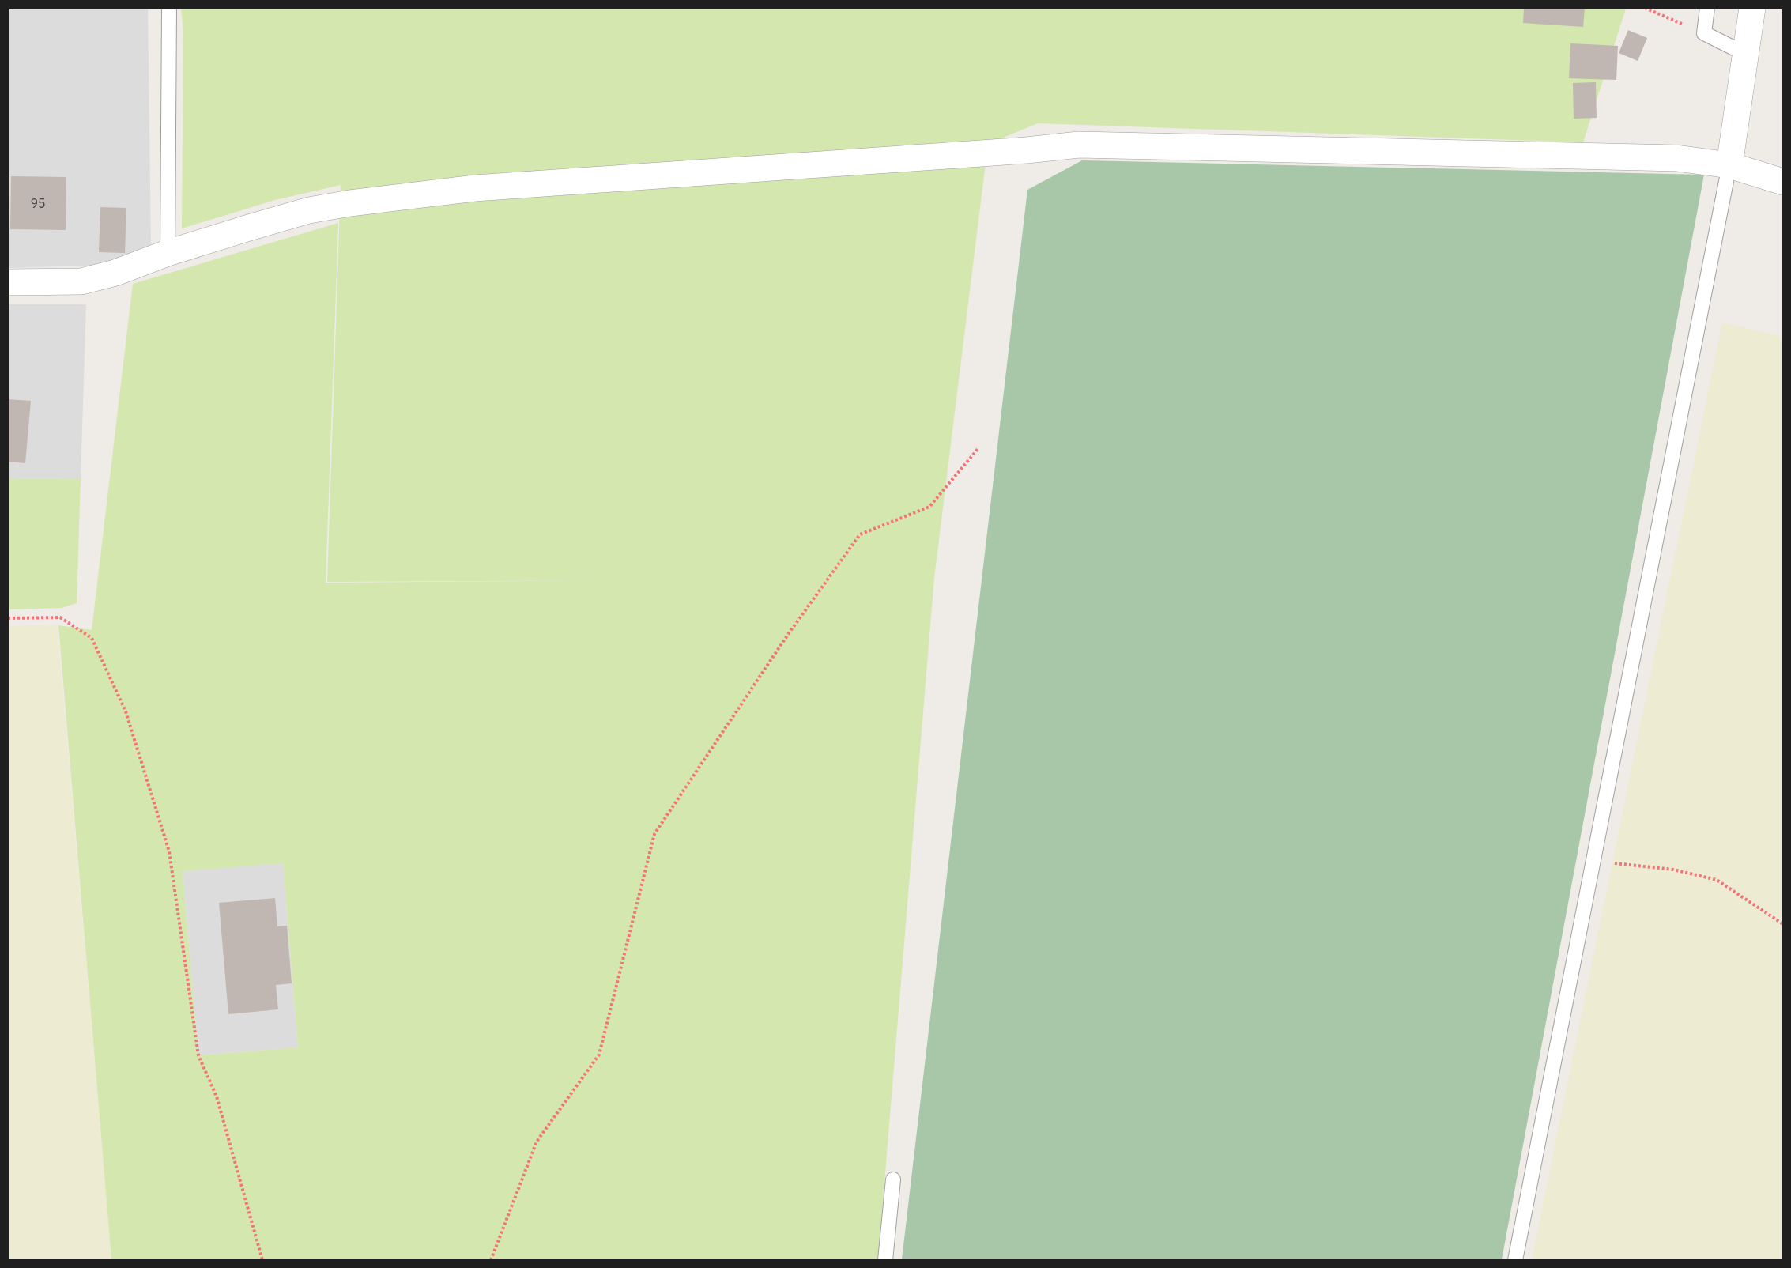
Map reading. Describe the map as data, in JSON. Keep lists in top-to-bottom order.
{
  "house_numbers": ["95"]
}
